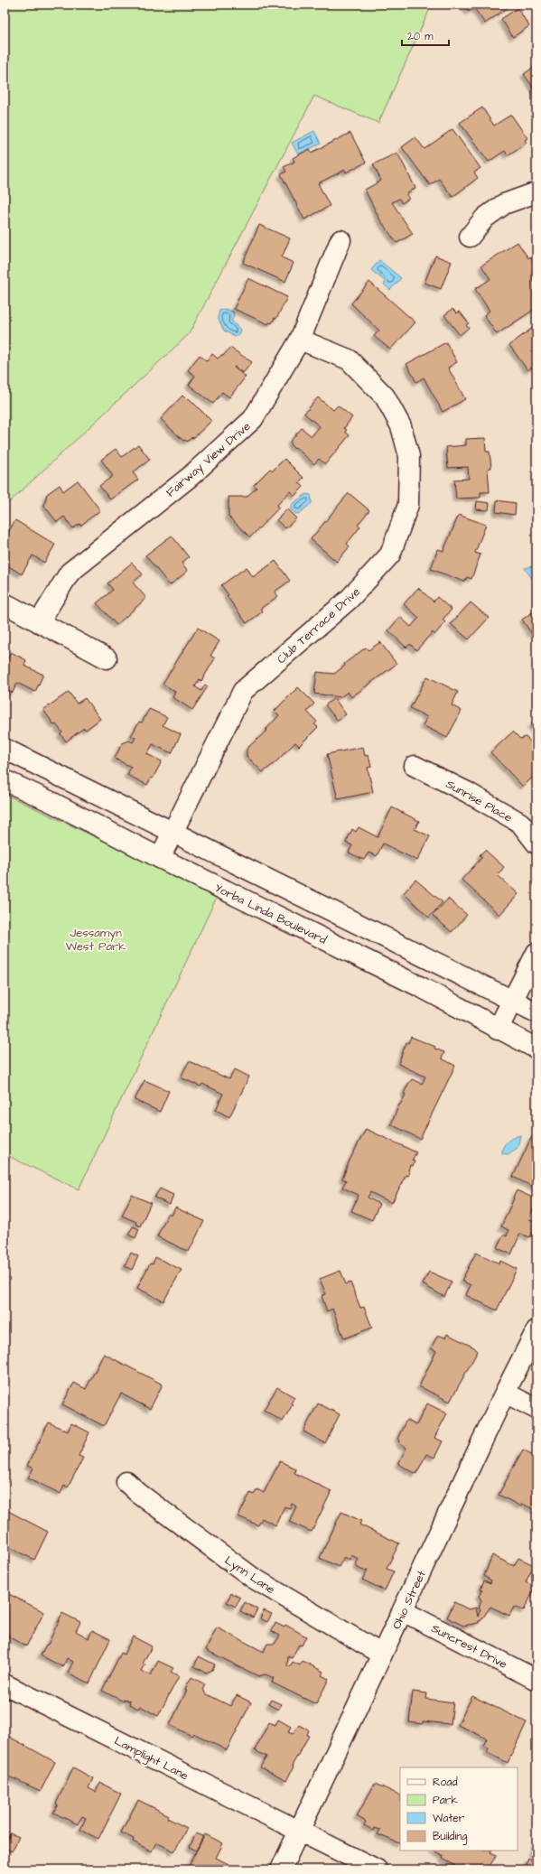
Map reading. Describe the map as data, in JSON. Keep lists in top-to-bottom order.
{
  "streets": {
    "street": [
      "Fairway View Drive",
      "Club Terrace Drive",
      "Sunrise Place",
      "Yorba Linda Boulevard",
      "Lynn Lane",
      "Ohio Street",
      "Suncrest Drive",
      "Lamplight Lane"
    ]
  },
  "crossings": [
    ["Fairway View Drive", "Club Terrace Drive"],
    ["Club Terrace Drive", "Yorba Linda Boulevard"],
    ["Lynn Lane", "Ohio Street"],
    ["Ohio Street", "Suncrest Drive"],
    ["Ohio Street", "Lamplight Lane"]
  ],
  "parks": ["Jessamyn West Park"],
  "legend": [
    "Road",
    "Park",
    "Water",
    "Building"
  ],
  "scale_bar": "20 m"
}
